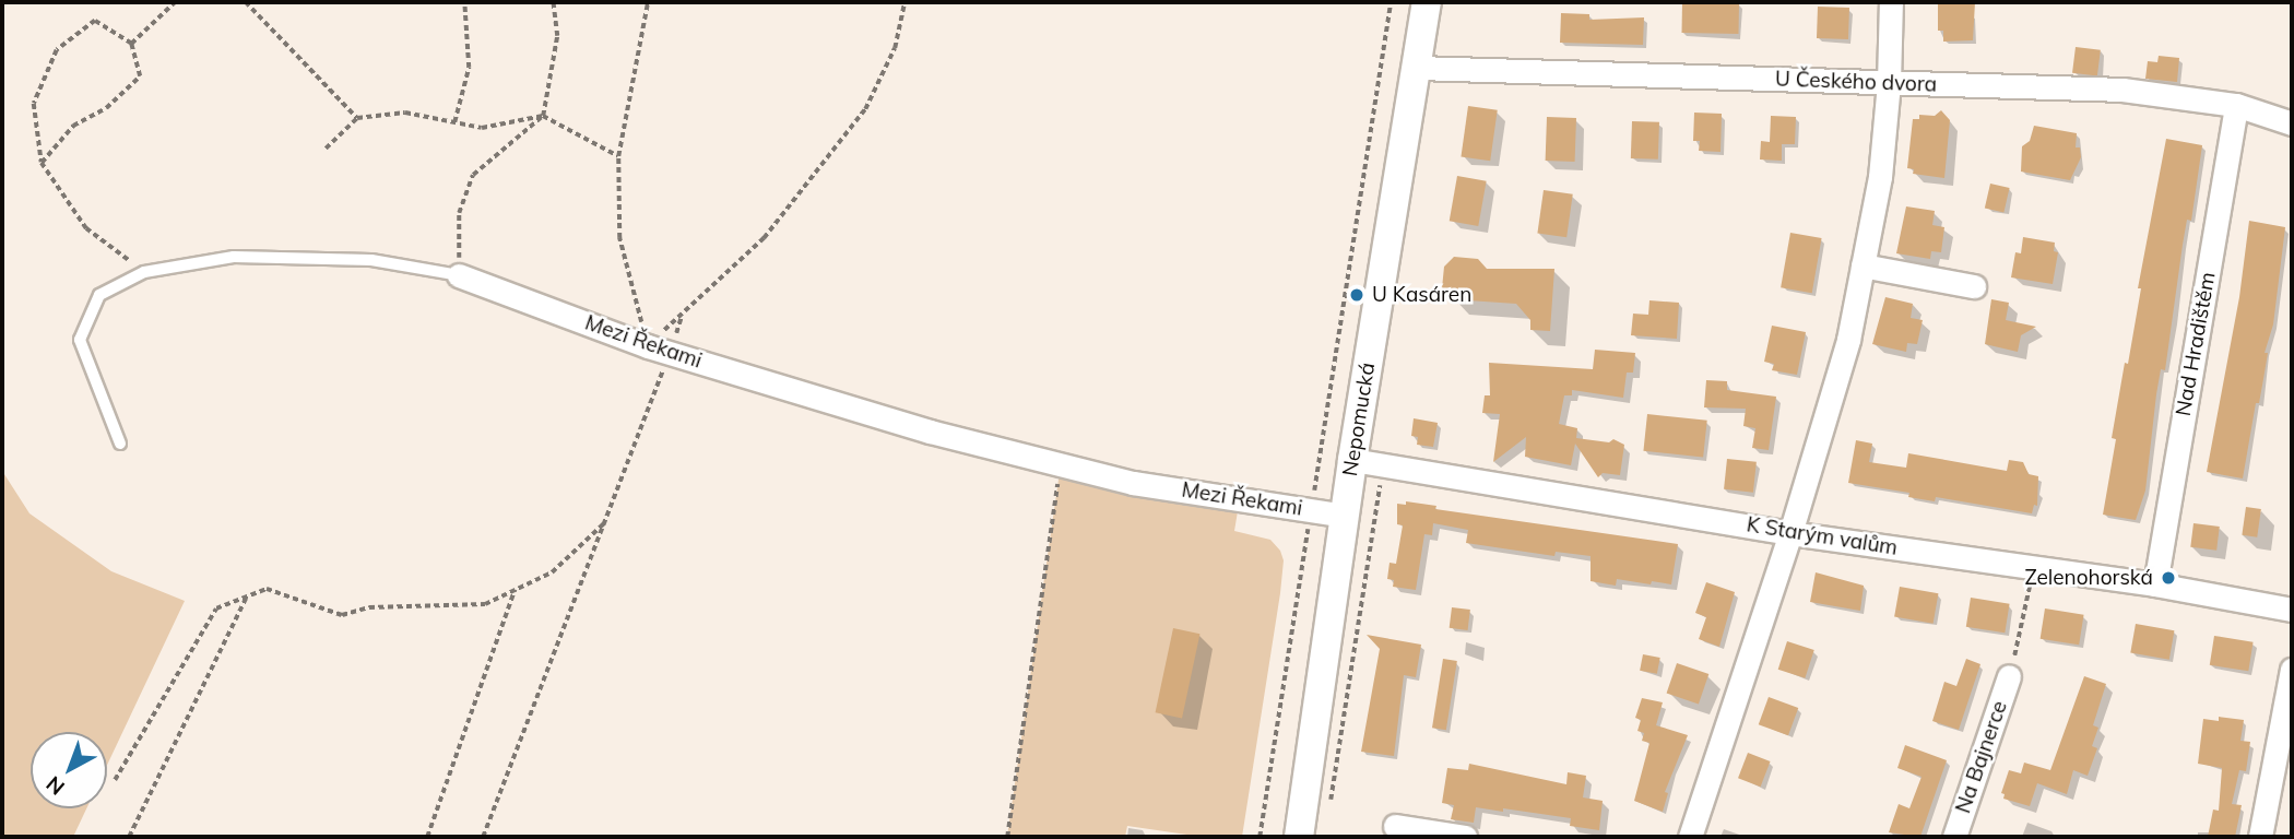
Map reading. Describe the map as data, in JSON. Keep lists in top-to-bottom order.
{
  "streets": {
    "street": [
      "U Českého dvora",
      "Mezi Řekami",
      "Nad Hradištěm",
      "Nepomucká",
      "K Starým valům",
      "Na Bajnerce"
    ]
  },
  "crossings": [
    ["U Českého dvora", "Nad Hradištěm"],
    ["U Českého dvora", "Nepomucká"],
    ["Mezi Řekami", "Nepomucká"],
    ["Nad Hradištěm", "K Starým valům"],
    ["Nepomucká", "K Starým valům"]
  ],
  "places": ["U Kasáren", "Zelenohorská"],
  "north": "bottom left"
}
